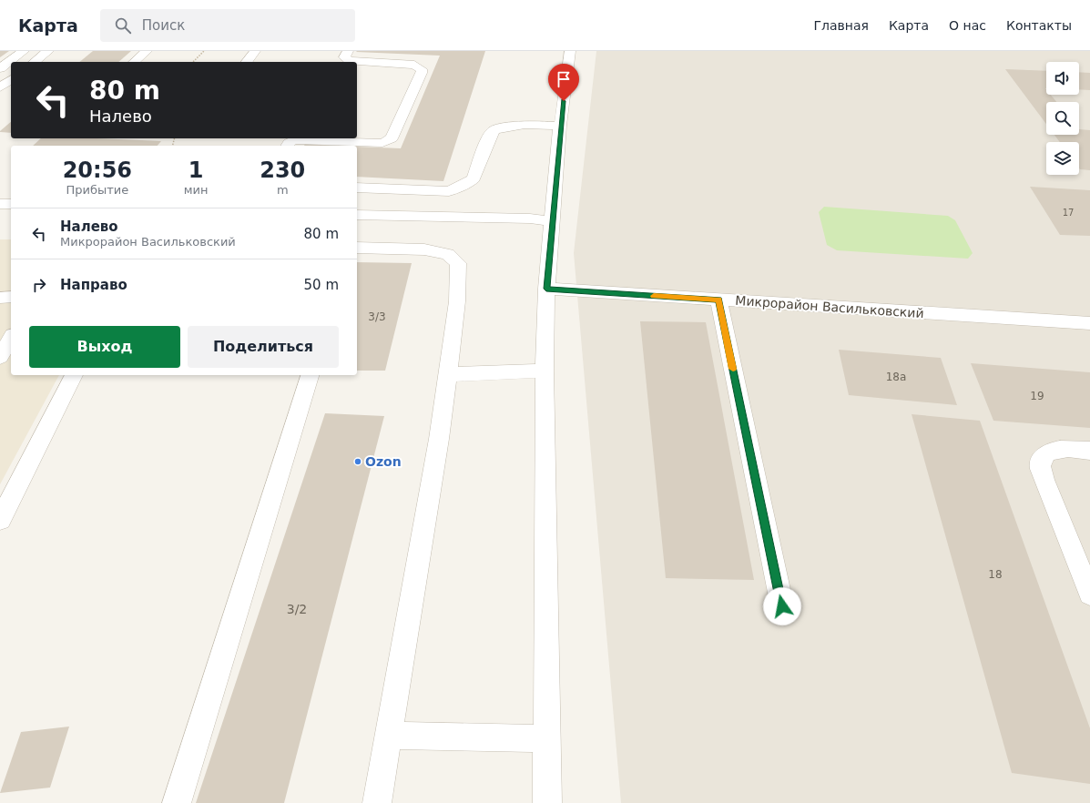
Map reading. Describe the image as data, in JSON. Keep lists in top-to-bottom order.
{
  "streets": {
    "street": ["Микрорайон Васильковский"]
  },
  "places": ["Ozon"],
  "house_numbers": [
    "17",
    "3/3",
    "18а",
    "19",
    "18",
    "3/2"
  ],
  "page": {
    "header": "Карта",
    "search": "Поиск",
    "nav": [
      "Главная",
      "Карта",
      "О нас",
      "Контакты"
    ],
    "turn": ["80 m", "Налево"],
    "eta": [
      "20:56",
      "Прибытие",
      "1",
      "мин",
      "230",
      "m"
    ],
    "list": [
      {
        "name": "Налево",
        "note": "Микрорайон Васильковский",
        "value": "80 m"
      },
      {
        "name": "Направо",
        "value": "50 m"
      }
    ],
    "buttons": ["Выход", "Поделиться"]
  }
}
